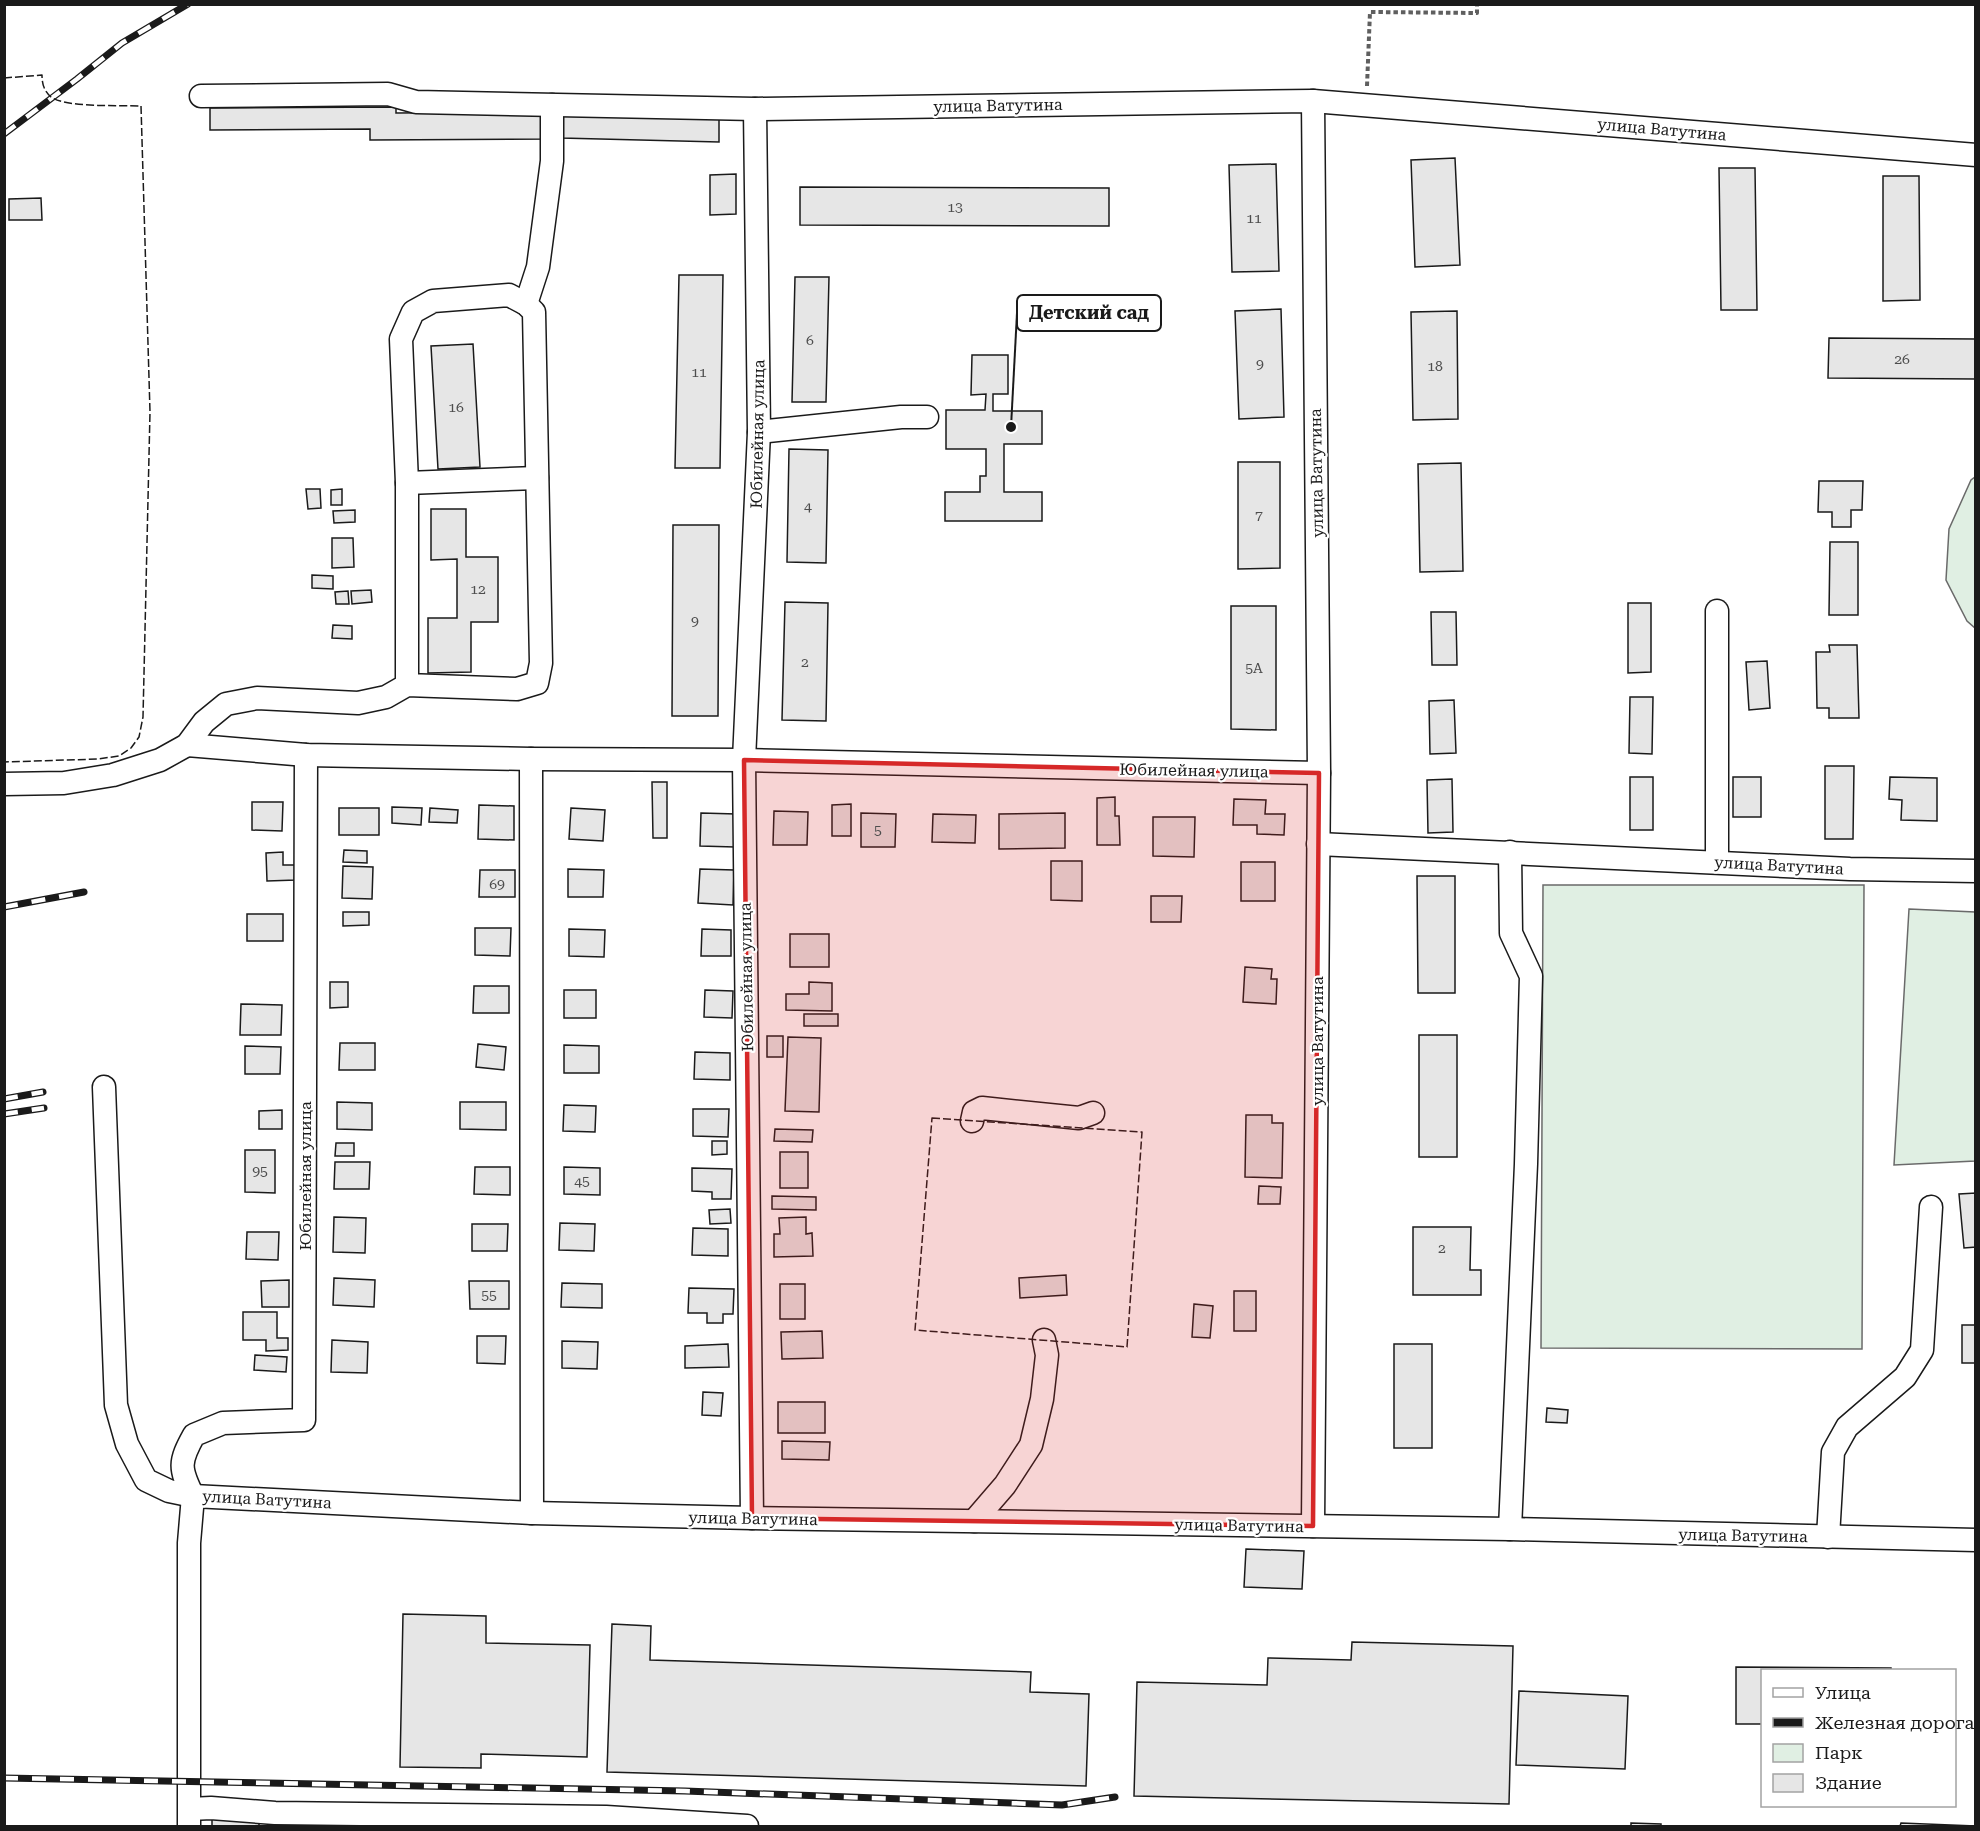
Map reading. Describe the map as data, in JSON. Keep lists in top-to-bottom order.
{
  "streets": {
    "street": ["улица Ватутина", "Юбилейная улица"]
  },
  "crossings": [
    ["улица Ватутина", "Юбилейная улица"]
  ],
  "places": ["Детский сад"],
  "house_numbers": [
    "13",
    "11",
    "6",
    "26",
    "9",
    "18",
    "11",
    "16",
    "4",
    "7",
    "12",
    "9",
    "2",
    "5А",
    "5",
    "69",
    "95",
    "45",
    "2",
    "55"
  ],
  "legend": [
    "Улица",
    "Железная дорога",
    "Парк",
    "Здание"
  ]
}
